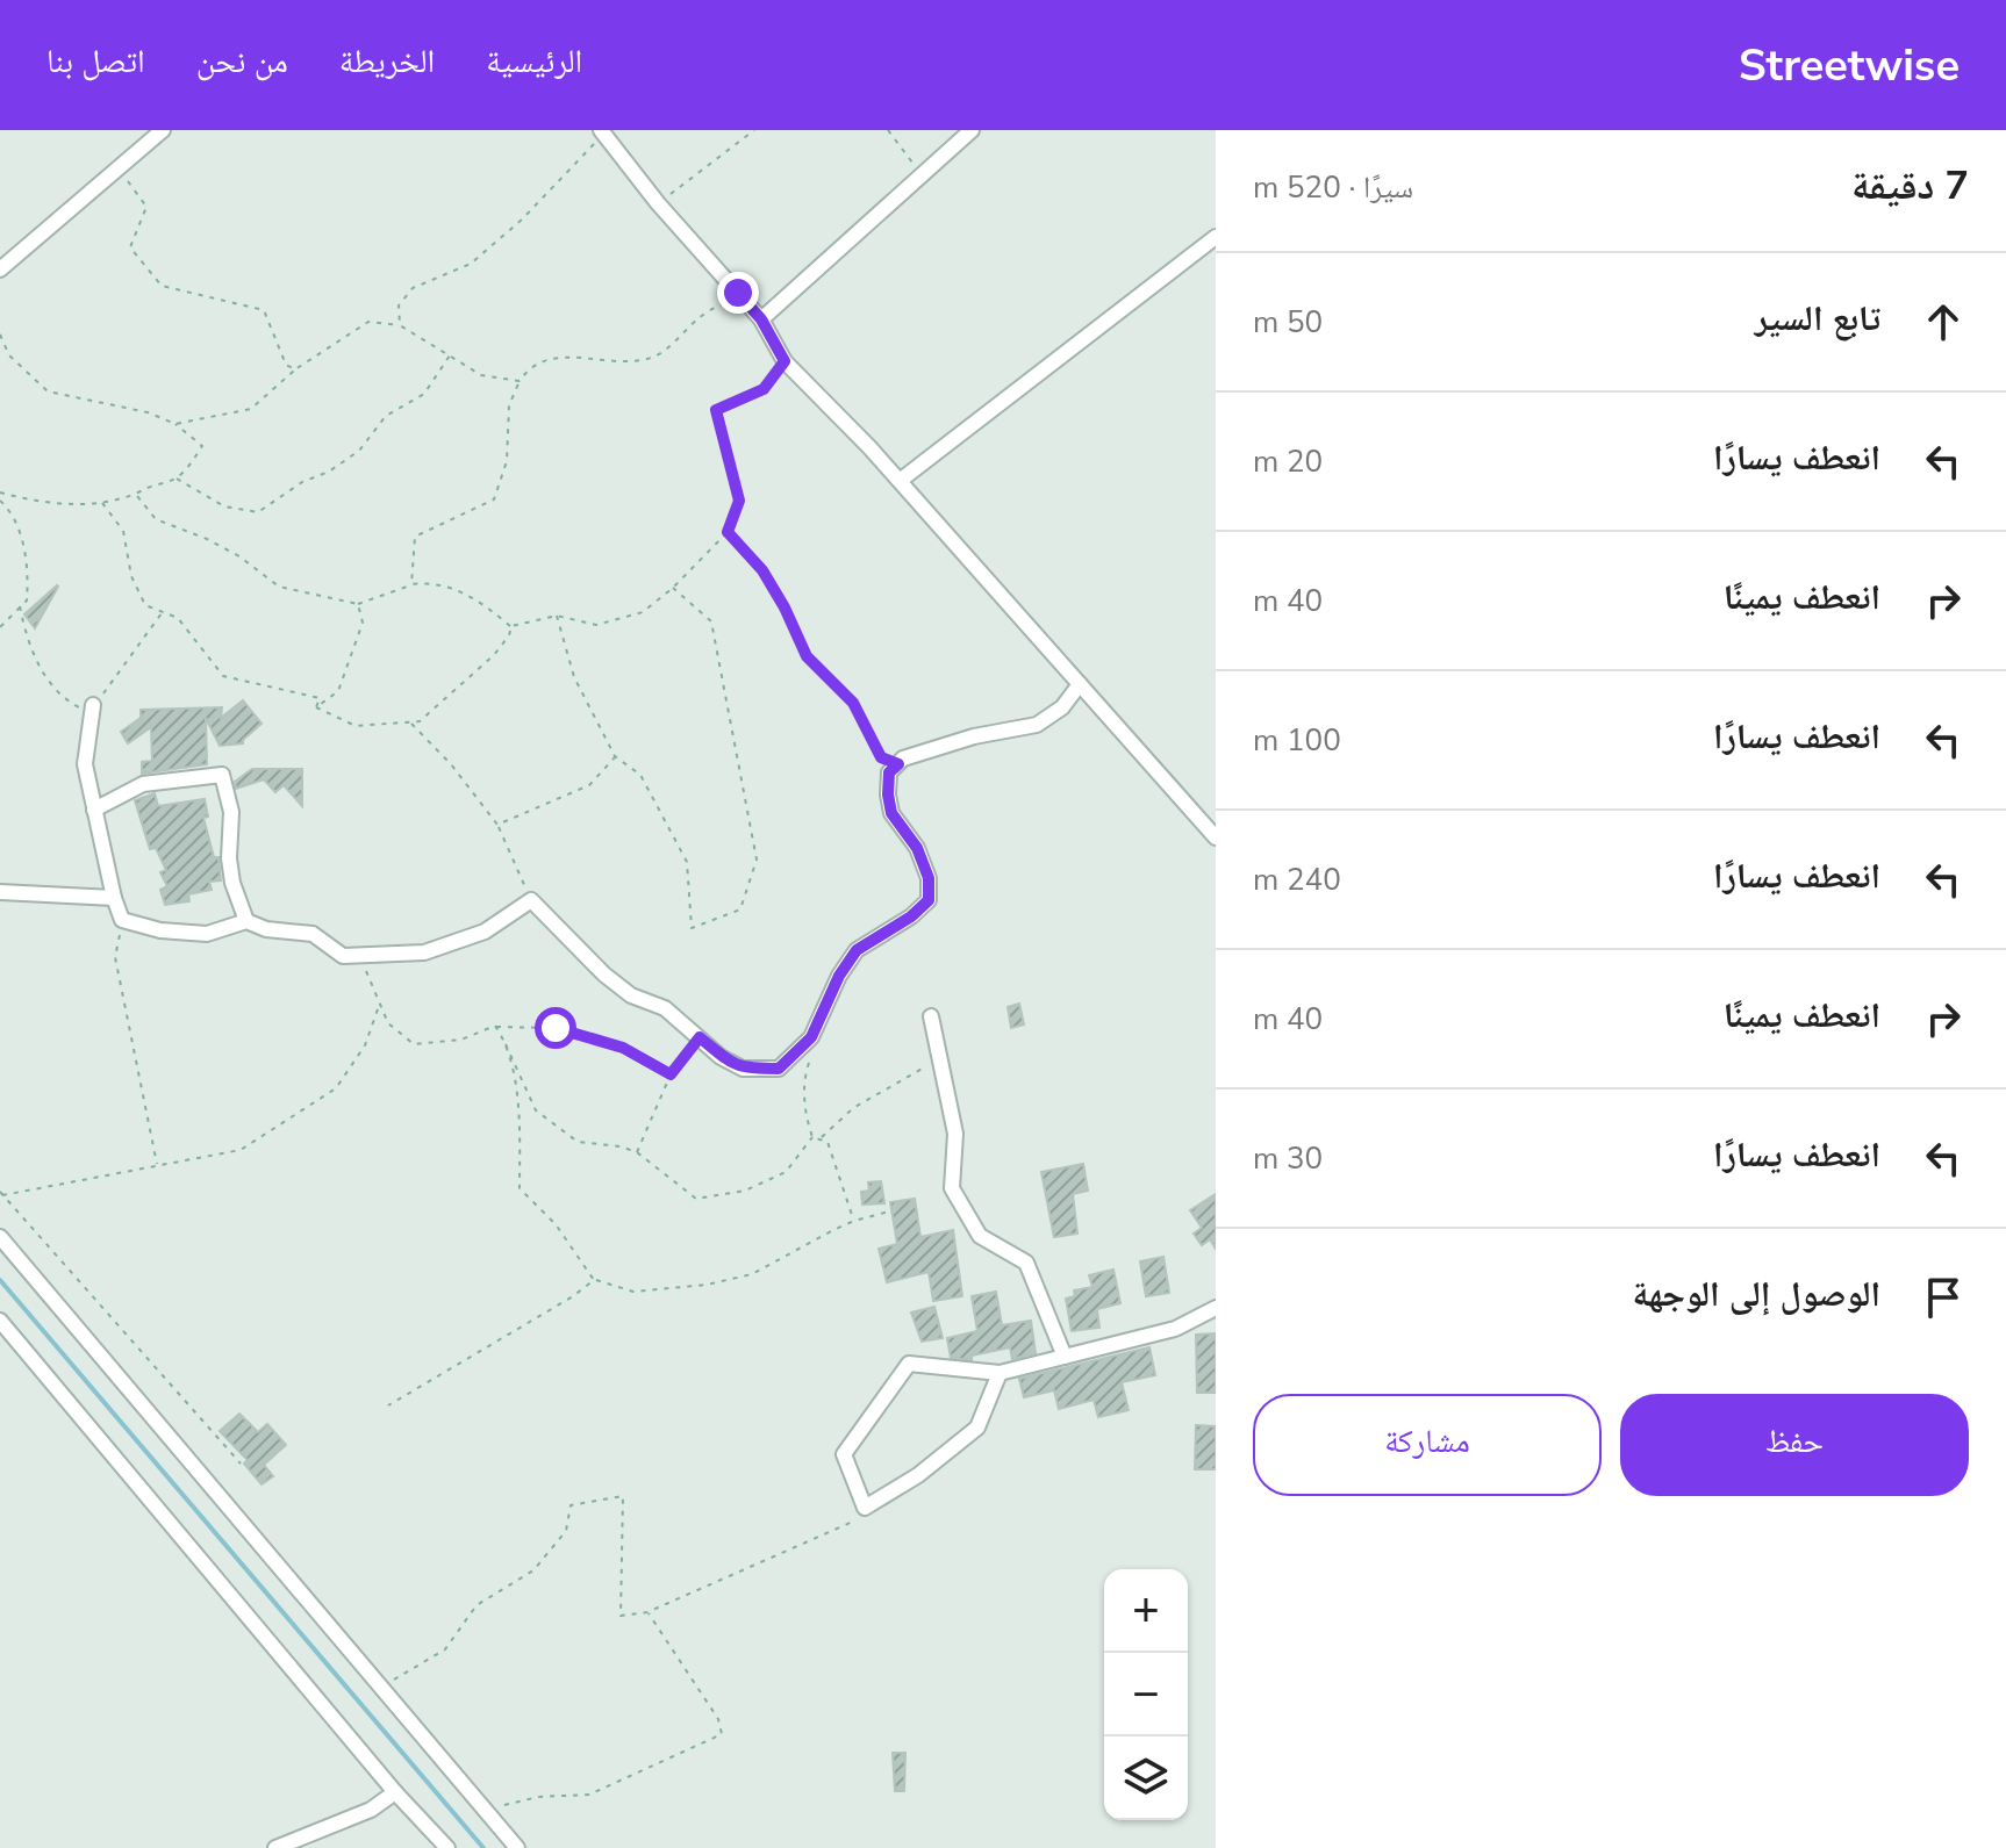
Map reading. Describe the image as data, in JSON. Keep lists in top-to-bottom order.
{
  "page": {
    "header": "Streetwise",
    "nav": [
      "الرئيسية",
      "الخريطة",
      "من نحن",
      "اتصل بنا"
    ],
    "heading": ["7 دقيقة", "سيرًا · 520 m"],
    "list": [
      ["تابع السير", "50 m"],
      ["انعطف يسارًا", "20 m"],
      ["انعطف يمينًا", "40 m"],
      ["انعطف يسارًا", "100 m"],
      ["انعطف يسارًا", "240 m"],
      ["انعطف يمينًا", "40 m"],
      ["انعطف يسارًا", "30 m"],
      "الوصول إلى الوجهة"
    ],
    "buttons": ["حفظ", "مشاركة"],
    "map_buttons": ["+", "−"]
  }
}
